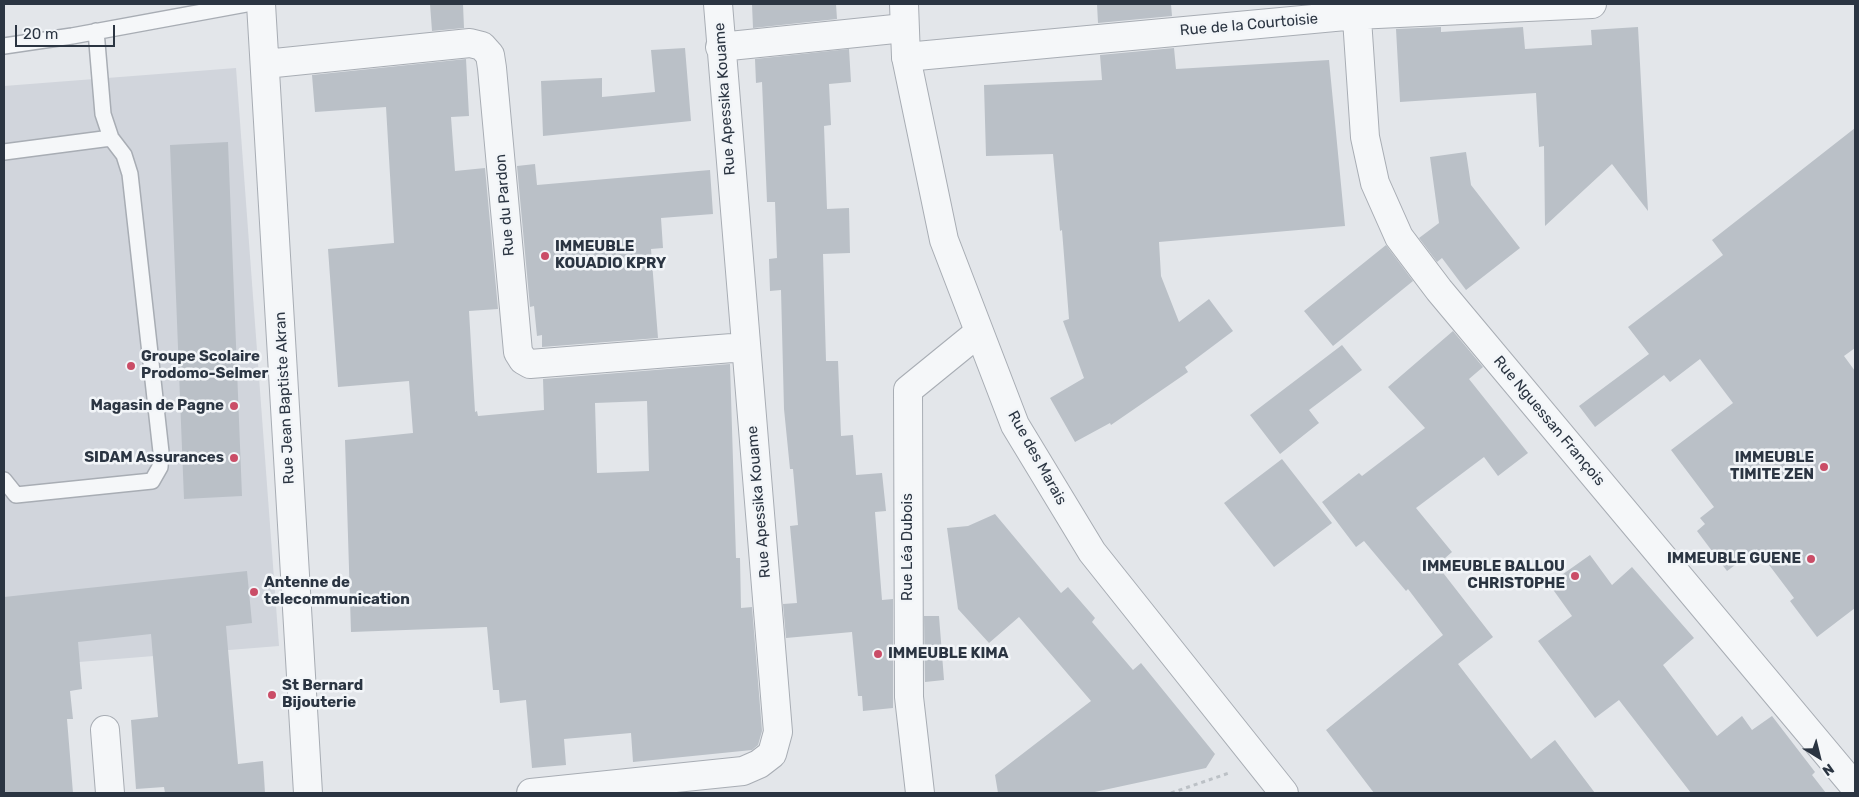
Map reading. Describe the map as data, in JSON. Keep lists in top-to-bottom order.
{
  "streets": {
    "street": [
      "Rue de la Courtoisie",
      "Rue Apessika Kouame",
      "Rue du Pardon",
      "Rue Jean Baptiste Akran",
      "Rue Nguessan François",
      "Rue des Marais",
      "Rue Léa Dubois"
    ]
  },
  "crossings": [
    ["Rue de la Courtoisie", "Rue Nguessan François"],
    ["Rue de la Courtoisie", "Rue des Marais"],
    ["Rue Apessika Kouame", "Rue du Pardon"],
    ["Rue du Pardon", "Rue Jean Baptiste Akran"],
    ["Rue des Marais", "Rue Léa Dubois"]
  ],
  "places": [
    "IMMEUBLE KOUADIO KPRY",
    "Groupe Scolaire Prodomo-Selmer",
    "Magasin de Pagne",
    "SIDAM Assurances",
    "IMMEUBLE TIMITE ZEN",
    "IMMEUBLE GUENE",
    "IMMEUBLE BALLOU CHRISTOPHE",
    "Antenne de telecommunication",
    "IMMEUBLE KIMA",
    "St Bernard Bijouterie"
  ],
  "scale_bar": "20 m",
  "north": "bottom right"
}
